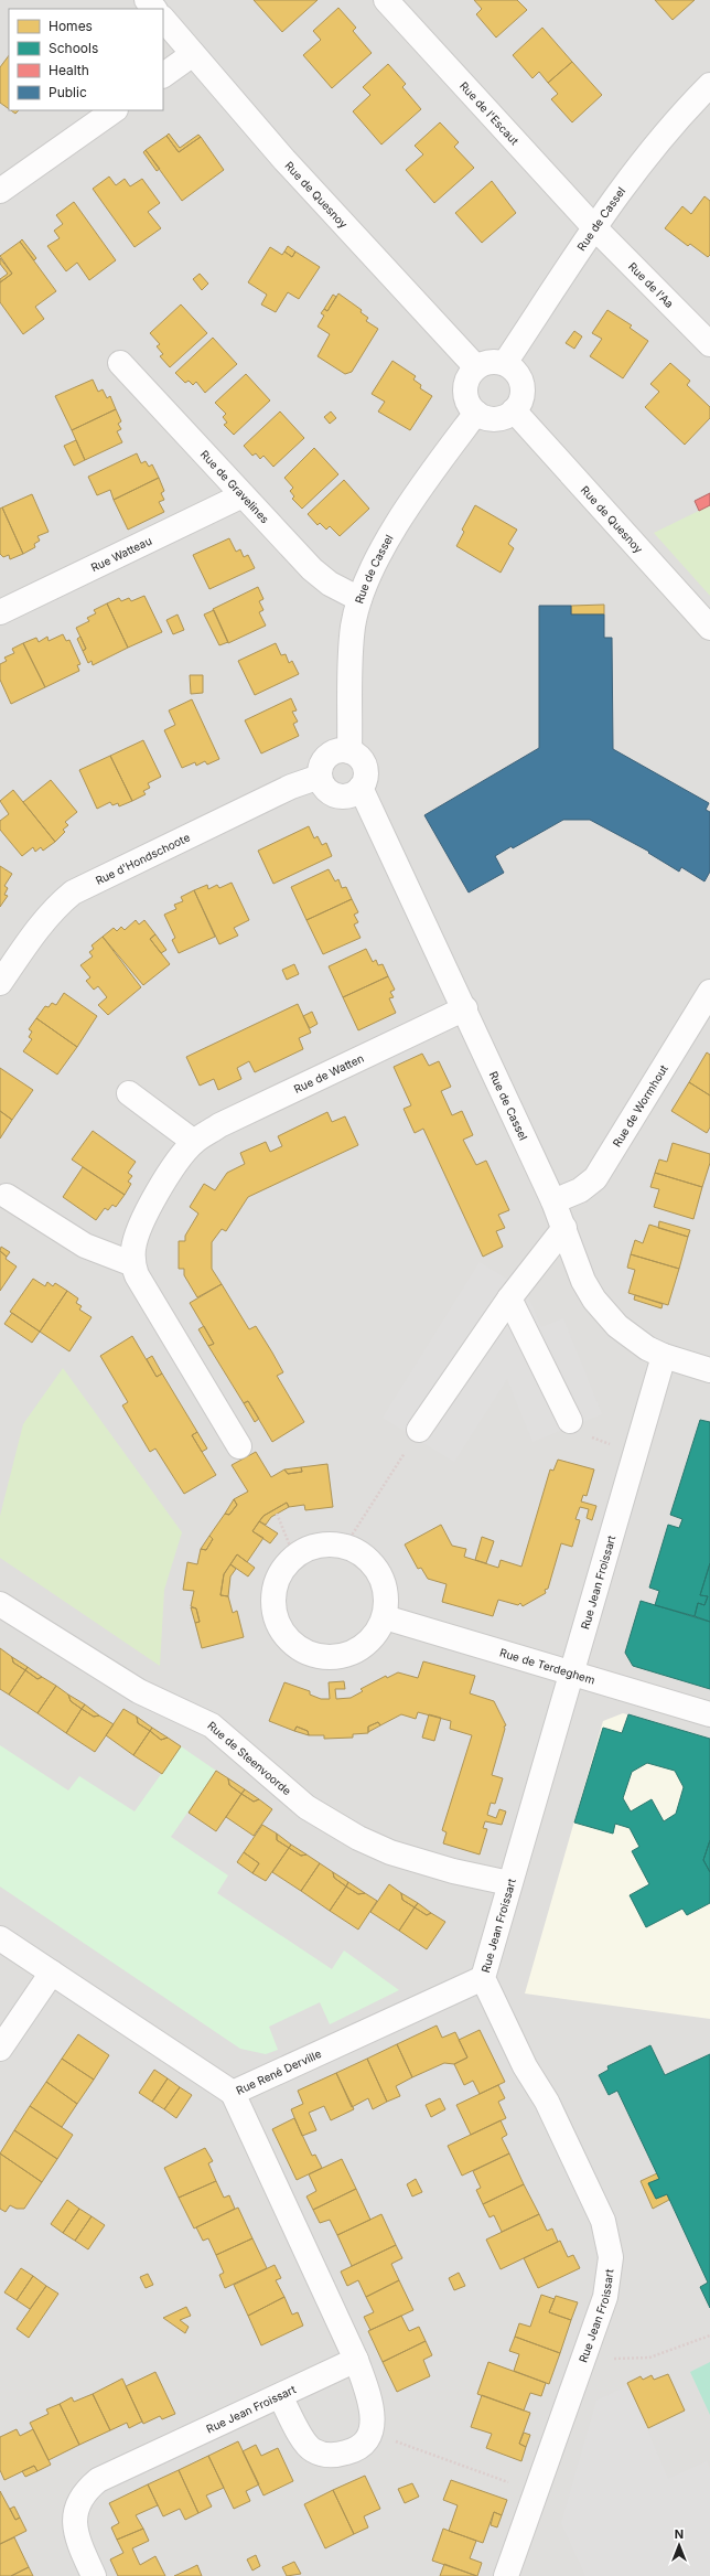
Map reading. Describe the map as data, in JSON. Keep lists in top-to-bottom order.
{
  "streets": {
    "street": [
      "Rue de l'Escaut",
      "Rue de Quesnoy",
      "Rue de Cassel",
      "Rue de l'Aa",
      "Rue de Gravelines",
      "Rue Watteau",
      "Rue d'Hondschoote",
      "Rue de Watten",
      "Rue de Wormhout",
      "Rue Jean Froissart",
      "Rue de Terdeghem",
      "Rue de Steenvoorde",
      "Rue René Derville"
    ]
  },
  "crossings": [
    ["Rue de l'Escaut", "Rue de Cassel"],
    ["Rue de l'Escaut", "Rue de l'Aa"],
    ["Rue de Quesnoy", "Rue de Cassel"],
    ["Rue de Cassel", "Rue de l'Aa"],
    ["Rue de Cassel", "Rue de Gravelines"],
    ["Rue de Cassel", "Rue d'Hondschoote"],
    ["Rue de Cassel", "Rue de Watten"],
    ["Rue de Cassel", "Rue de Wormhout"],
    ["Rue de Cassel", "Rue Jean Froissart"],
    ["Rue de Gravelines", "Rue Watteau"],
    ["Rue Jean Froissart", "Rue de Terdeghem"],
    ["Rue Jean Froissart", "Rue de Steenvoorde"],
    ["Rue Jean Froissart", "Rue René Derville"]
  ],
  "legend": [
    "Homes",
    "Schools",
    "Health",
    "Public"
  ],
  "north": "top"
}
